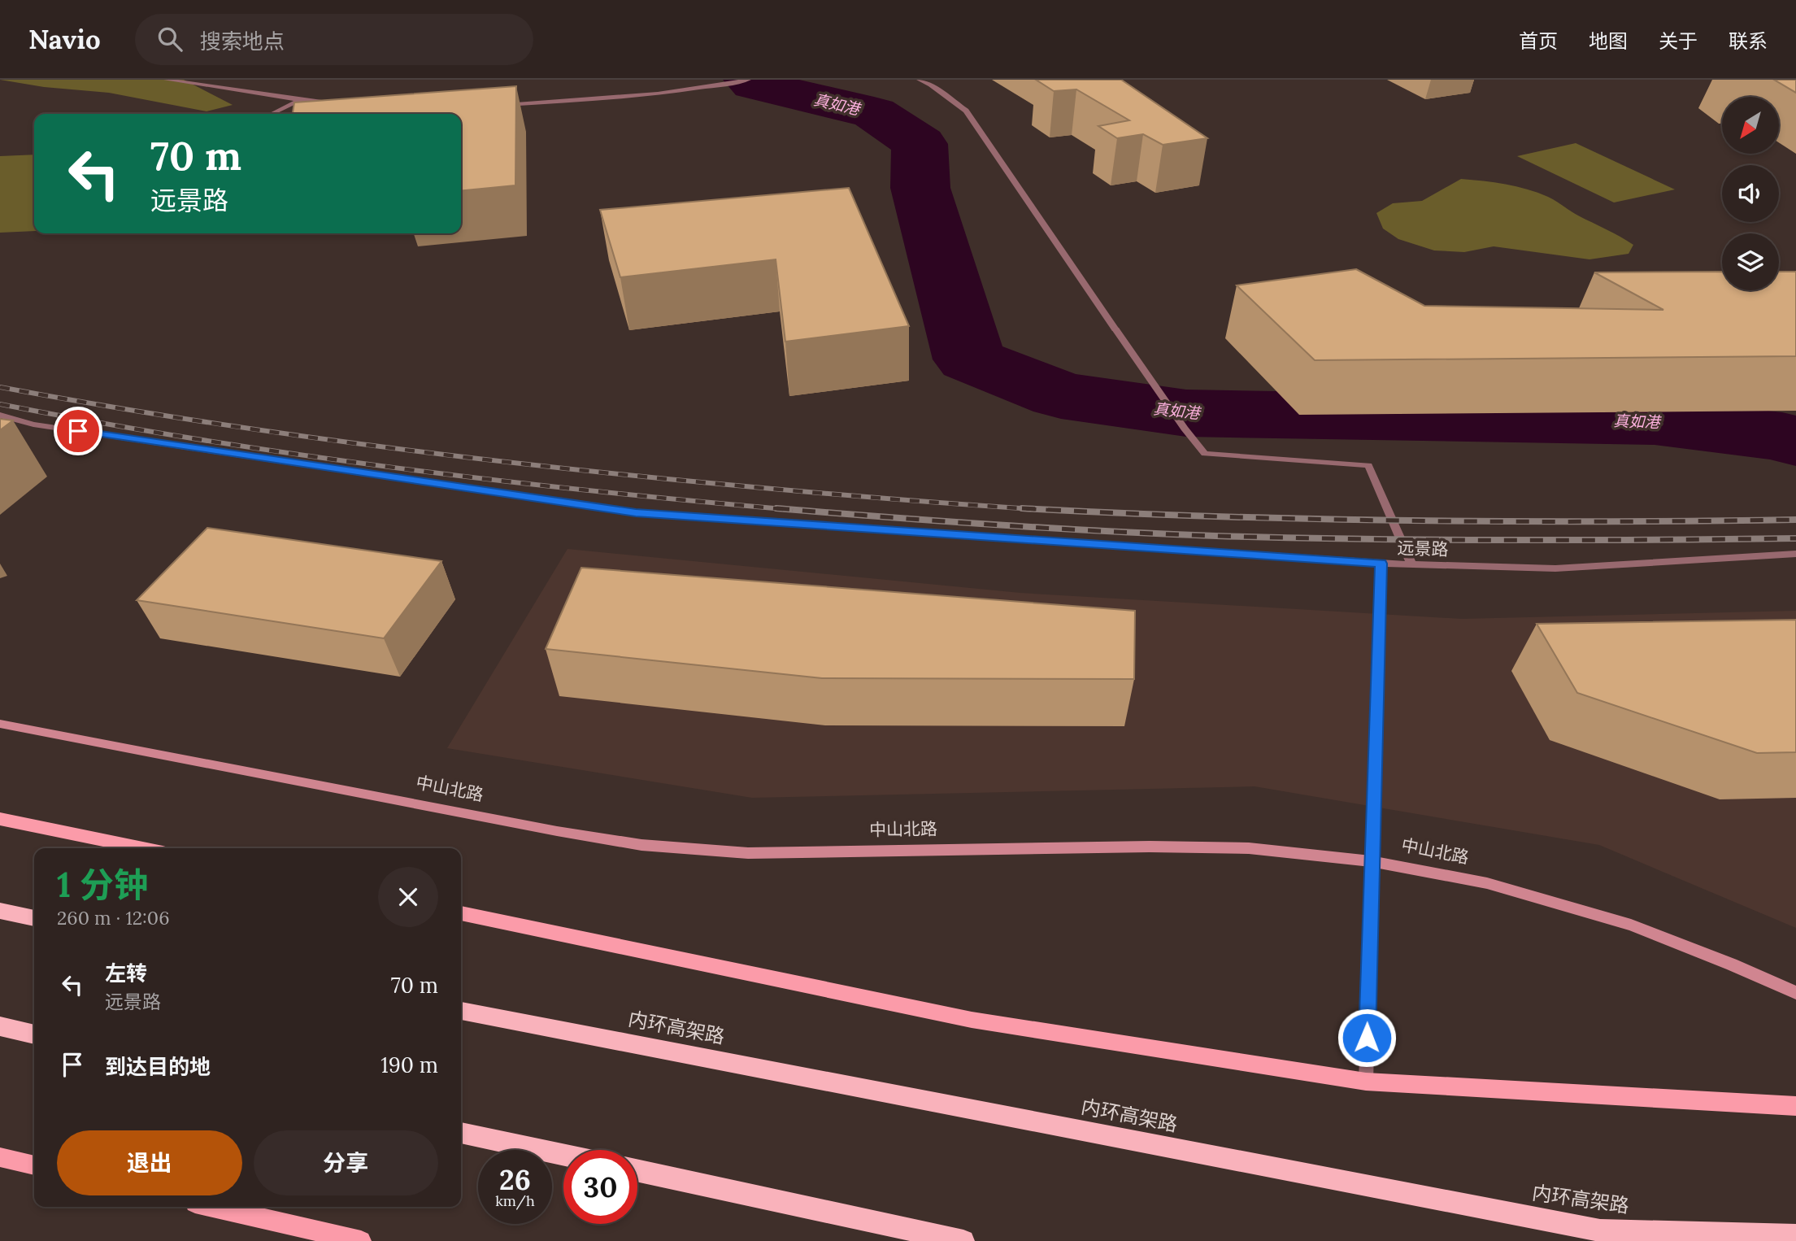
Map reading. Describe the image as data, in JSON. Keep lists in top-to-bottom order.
{
  "streets": {
    "highway": ["内环高架路"],
    "main road": ["中山北路"],
    "street": ["远景路"]
  },
  "water": ["真如港"],
  "north": "bottom left",
  "page": {
    "header": "Navio",
    "search": "搜索地点",
    "nav": [
      "首页",
      "地图",
      "关于",
      "联系"
    ],
    "turn": ["70 m", "远景路"],
    "heading": ["1 分钟", "260 m · 12:06"],
    "list": [
      {
        "name": "左转",
        "note": "远景路",
        "value": "70 m"
      },
      {
        "name": "到达目的地",
        "value": "190 m"
      }
    ],
    "buttons": ["退出", "分享"],
    "speed": "26 km/h",
    "limit": "30"
  }
}
